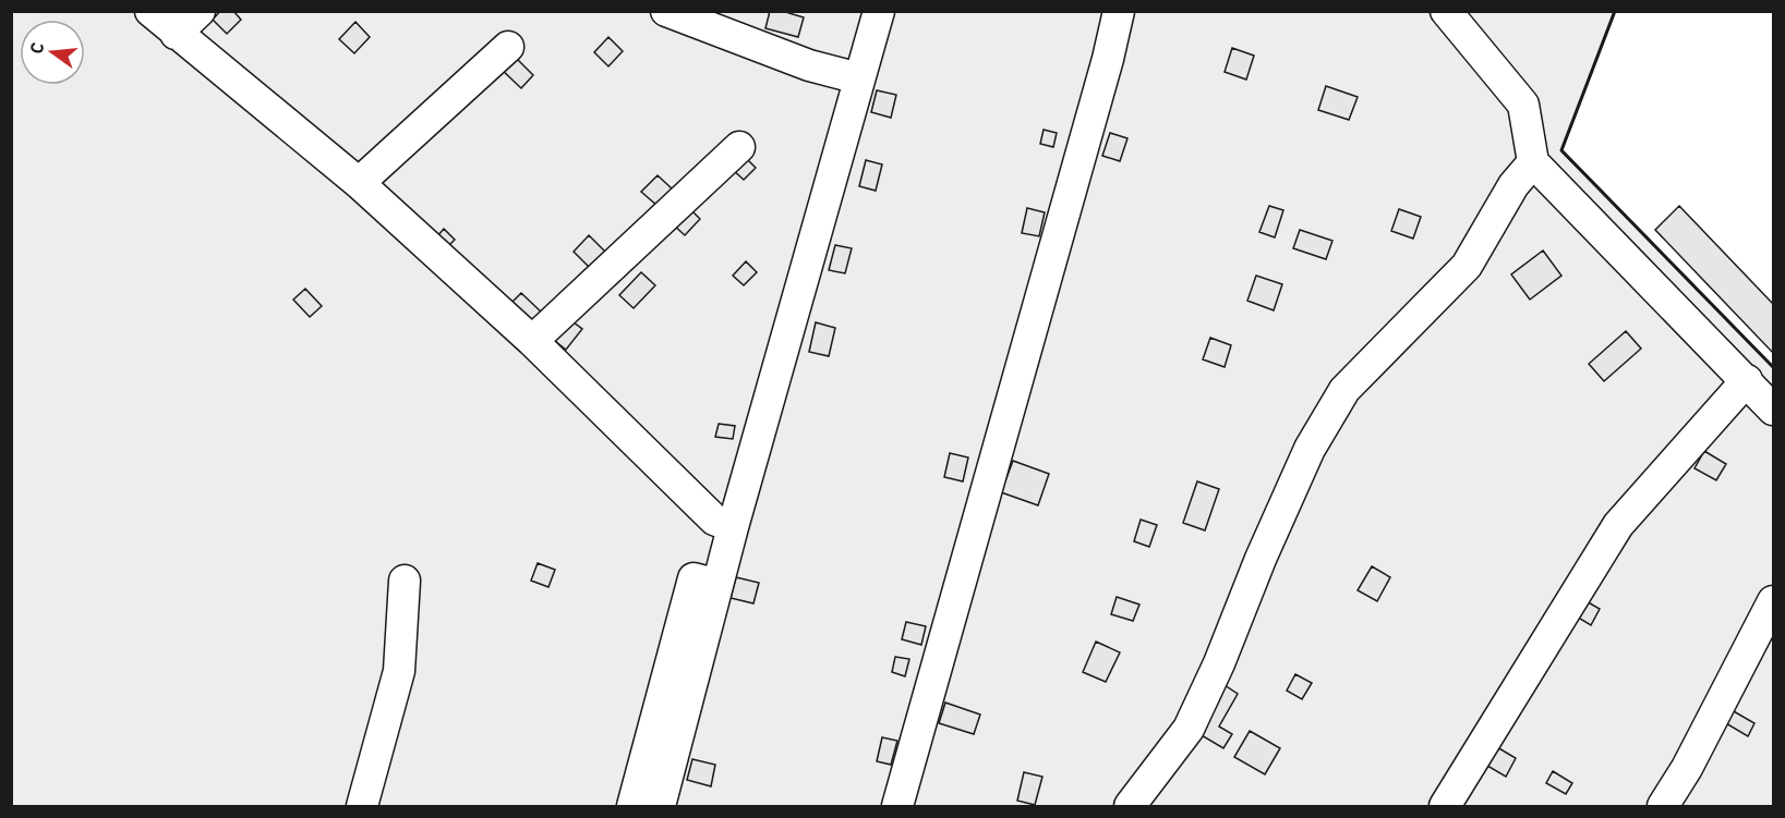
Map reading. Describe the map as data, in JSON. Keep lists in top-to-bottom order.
{
  "north": "left"
}
